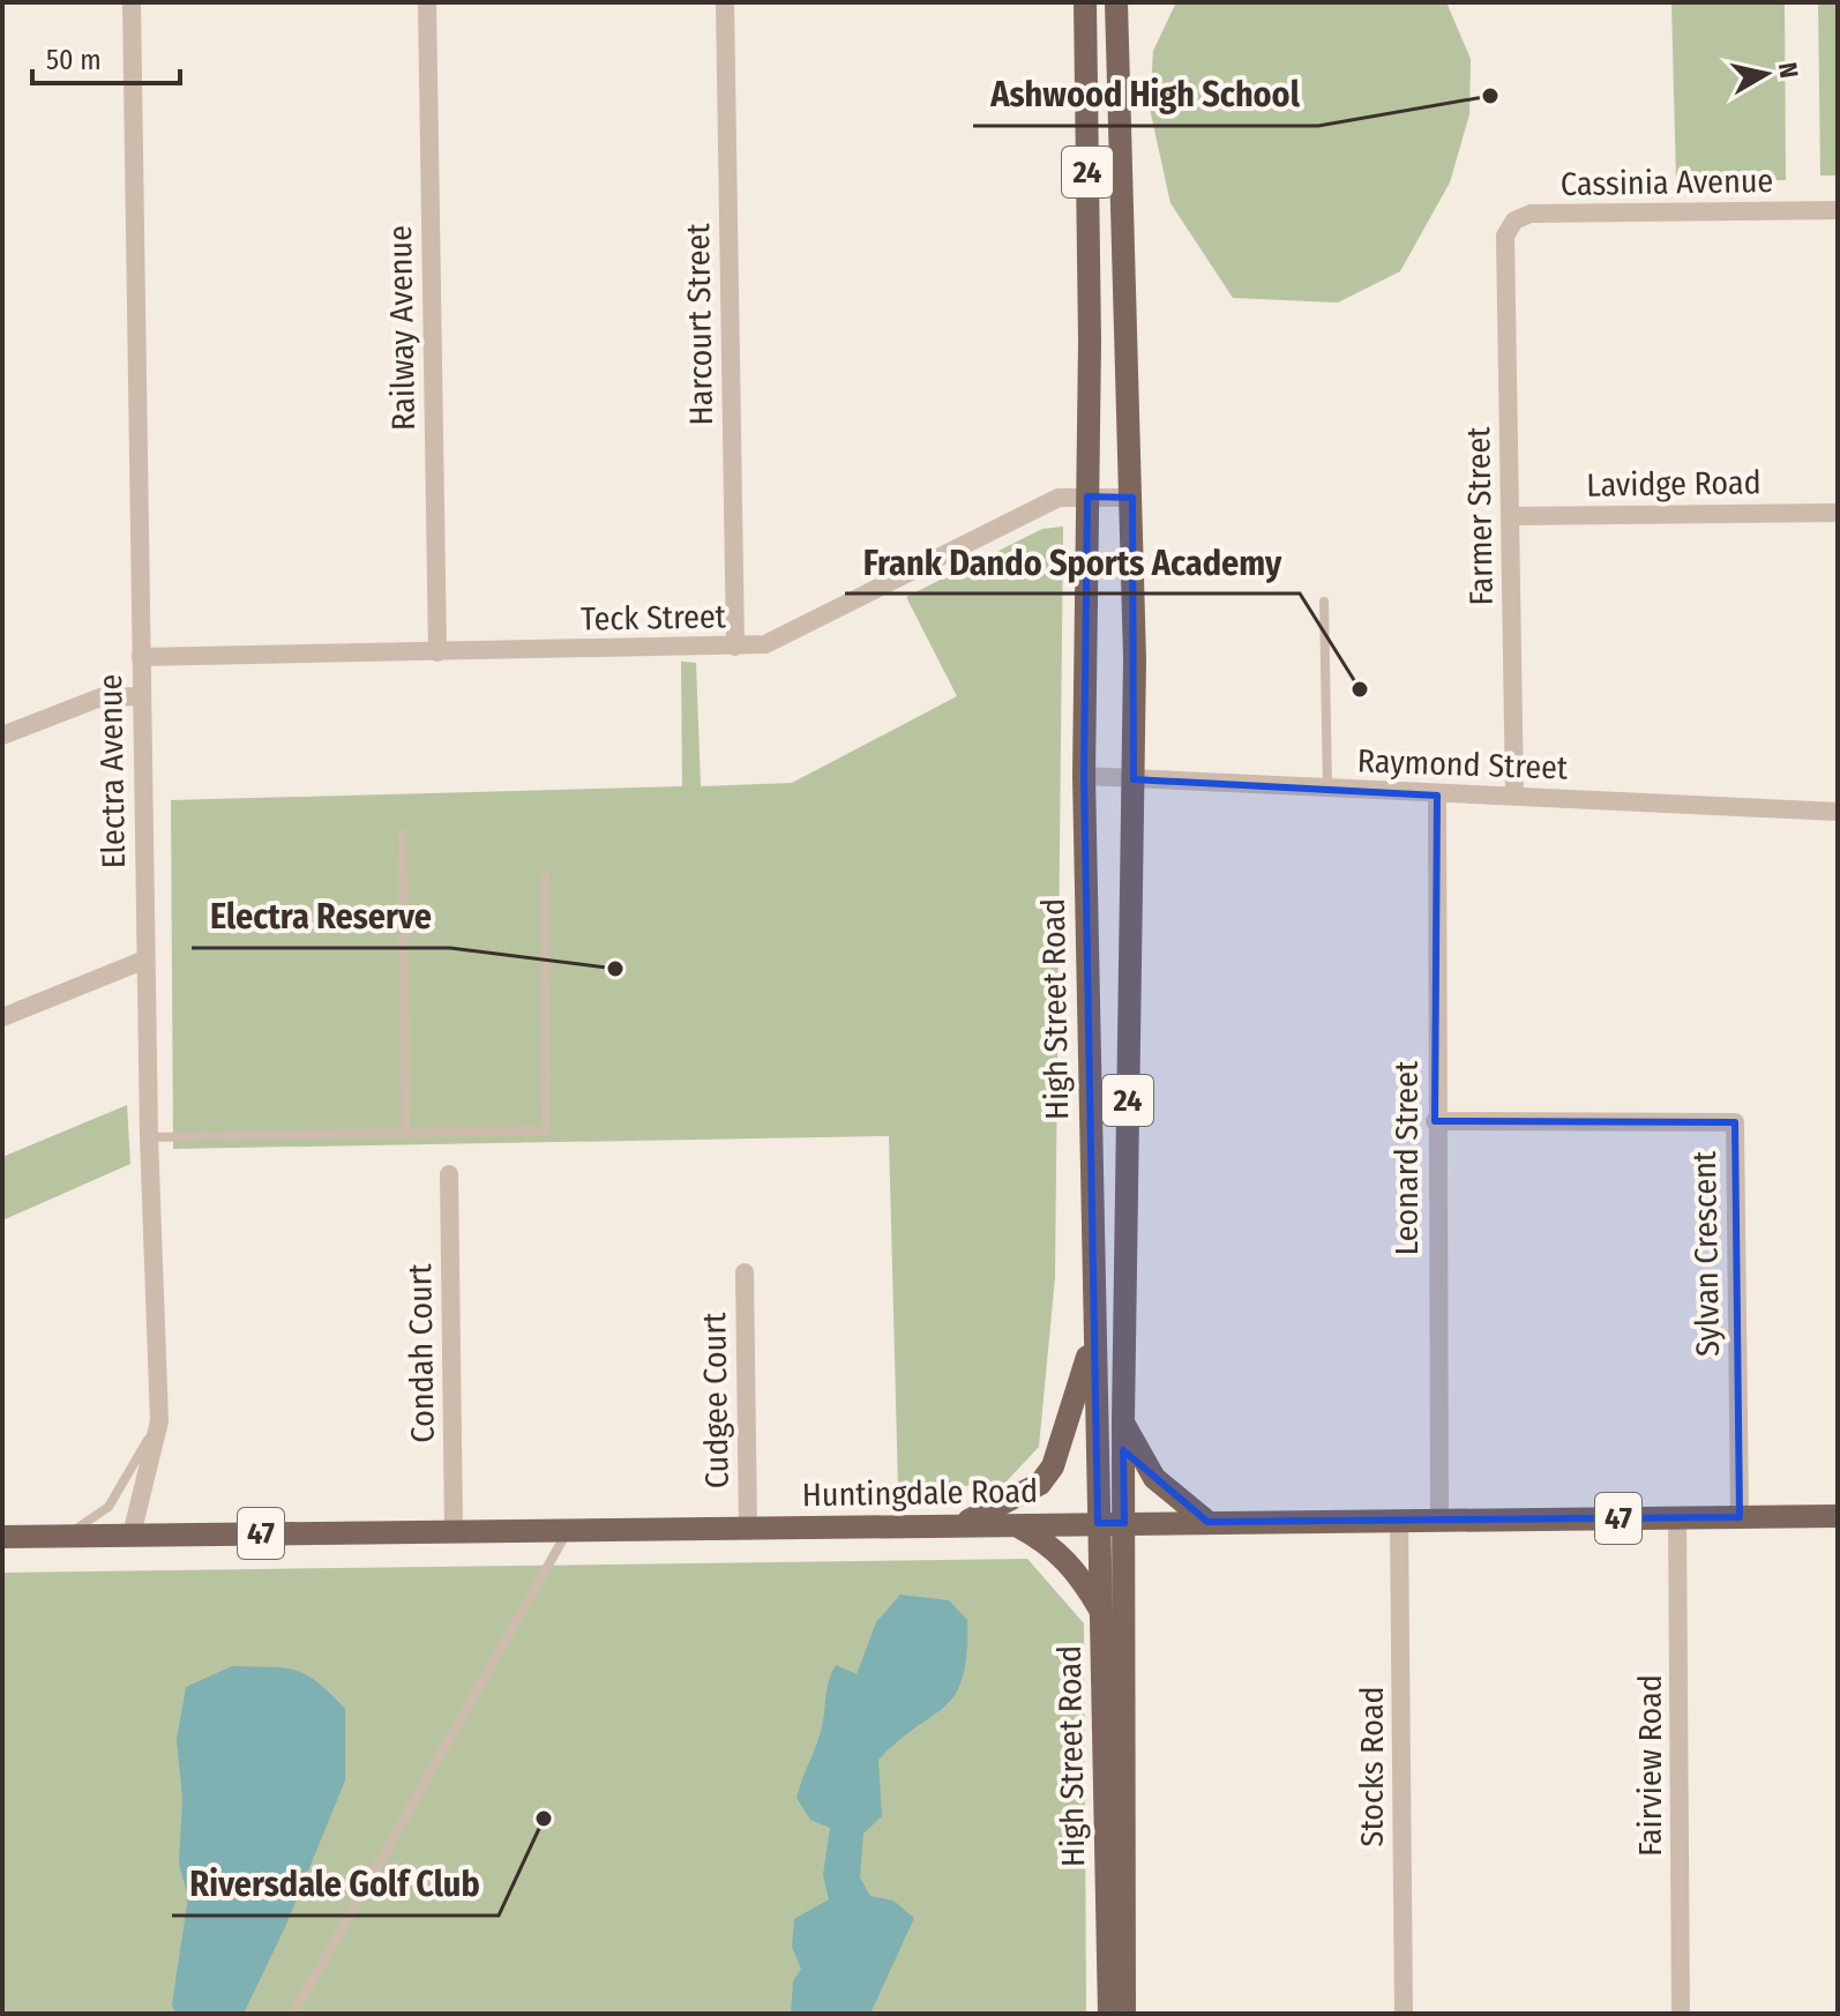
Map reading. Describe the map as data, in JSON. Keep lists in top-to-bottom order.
{
  "streets": {
    "main road": [
      "24",
      "High Street Road",
      "Huntingdale Road",
      "47"
    ],
    "street": [
      "Cassinia Avenue",
      "Harcourt Street",
      "Railway Avenue",
      "Lavidge Road",
      "Farmer Street",
      "Teck Street",
      "Raymond Street",
      "Electra Avenue",
      "Leonard Street",
      "Sylvan Crescent",
      "Condah Court",
      "Cudgee Court",
      "Fairview Road",
      "Stocks Road"
    ]
  },
  "crossings": [
    ["Cassinia Avenue", "Farmer Street"],
    ["Harcourt Street", "Teck Street"],
    ["Railway Avenue", "Teck Street"],
    ["Lavidge Road", "Farmer Street"],
    ["Farmer Street", "Raymond Street"],
    ["Teck Street", "Electra Avenue"],
    ["Teck Street", "High Street Road"],
    ["Raymond Street", "High Street Road"],
    ["Raymond Street", "Leonard Street"],
    ["Electra Avenue", "Huntingdale Road"],
    ["High Street Road", "Huntingdale Road"],
    ["Leonard Street", "Sylvan Crescent"],
    ["Leonard Street", "Huntingdale Road"],
    ["Sylvan Crescent", "Huntingdale Road"],
    ["Condah Court", "Huntingdale Road"],
    ["Cudgee Court", "Huntingdale Road"],
    ["Huntingdale Road", "Fairview Road"],
    ["Huntingdale Road", "Stocks Road"]
  ],
  "places": [
    "Ashwood High School",
    "Frank Dando Sports Academy",
    "Electra Reserve",
    "Riversdale Golf Club"
  ],
  "scale_bar": "50 m",
  "north": "right"
}
